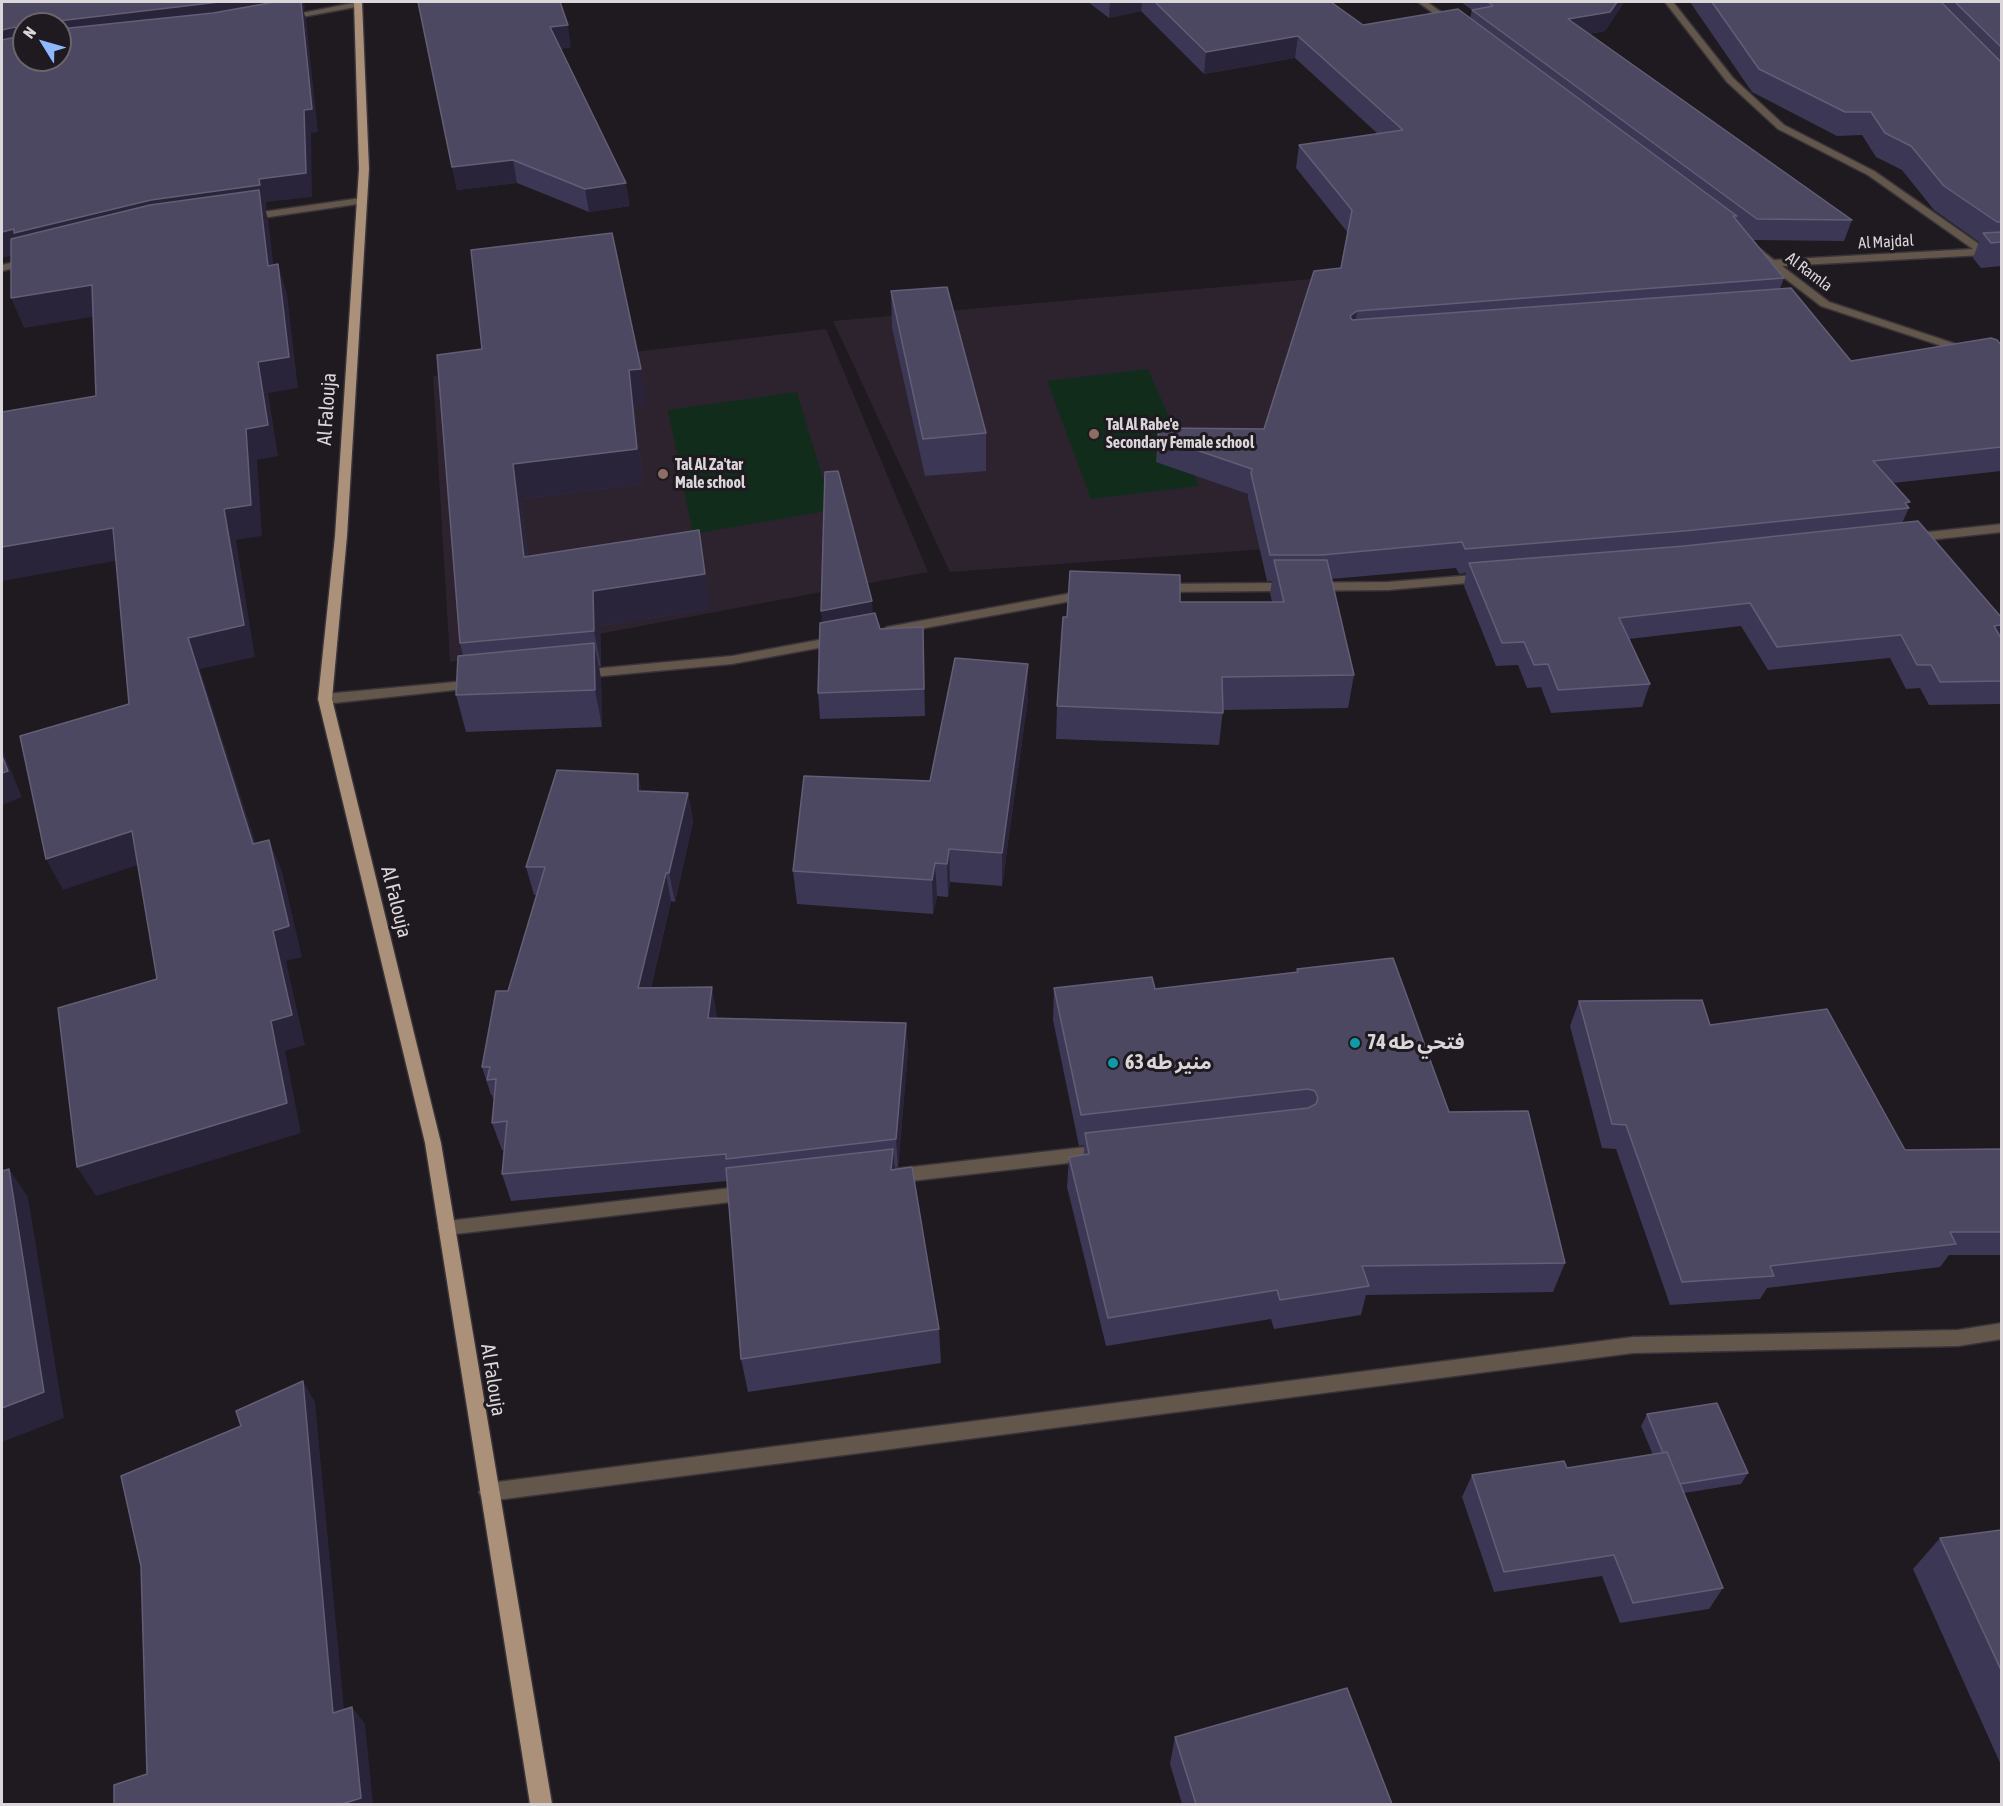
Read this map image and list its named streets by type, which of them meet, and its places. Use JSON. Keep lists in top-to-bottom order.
{
  "streets": {
    "main road": ["Al Falouja"],
    "street": ["Al Majdal", "Al Ramla"]
  },
  "crossings": [
    ["Al Majdal", "Al Ramla"]
  ],
  "places": [
    "Tal Al Rabe'e Secondary Female school",
    "Tal Al Za'tar Male school",
    "فتحي طه 74",
    "منير طه 63"
  ],
  "north": "top left"
}
